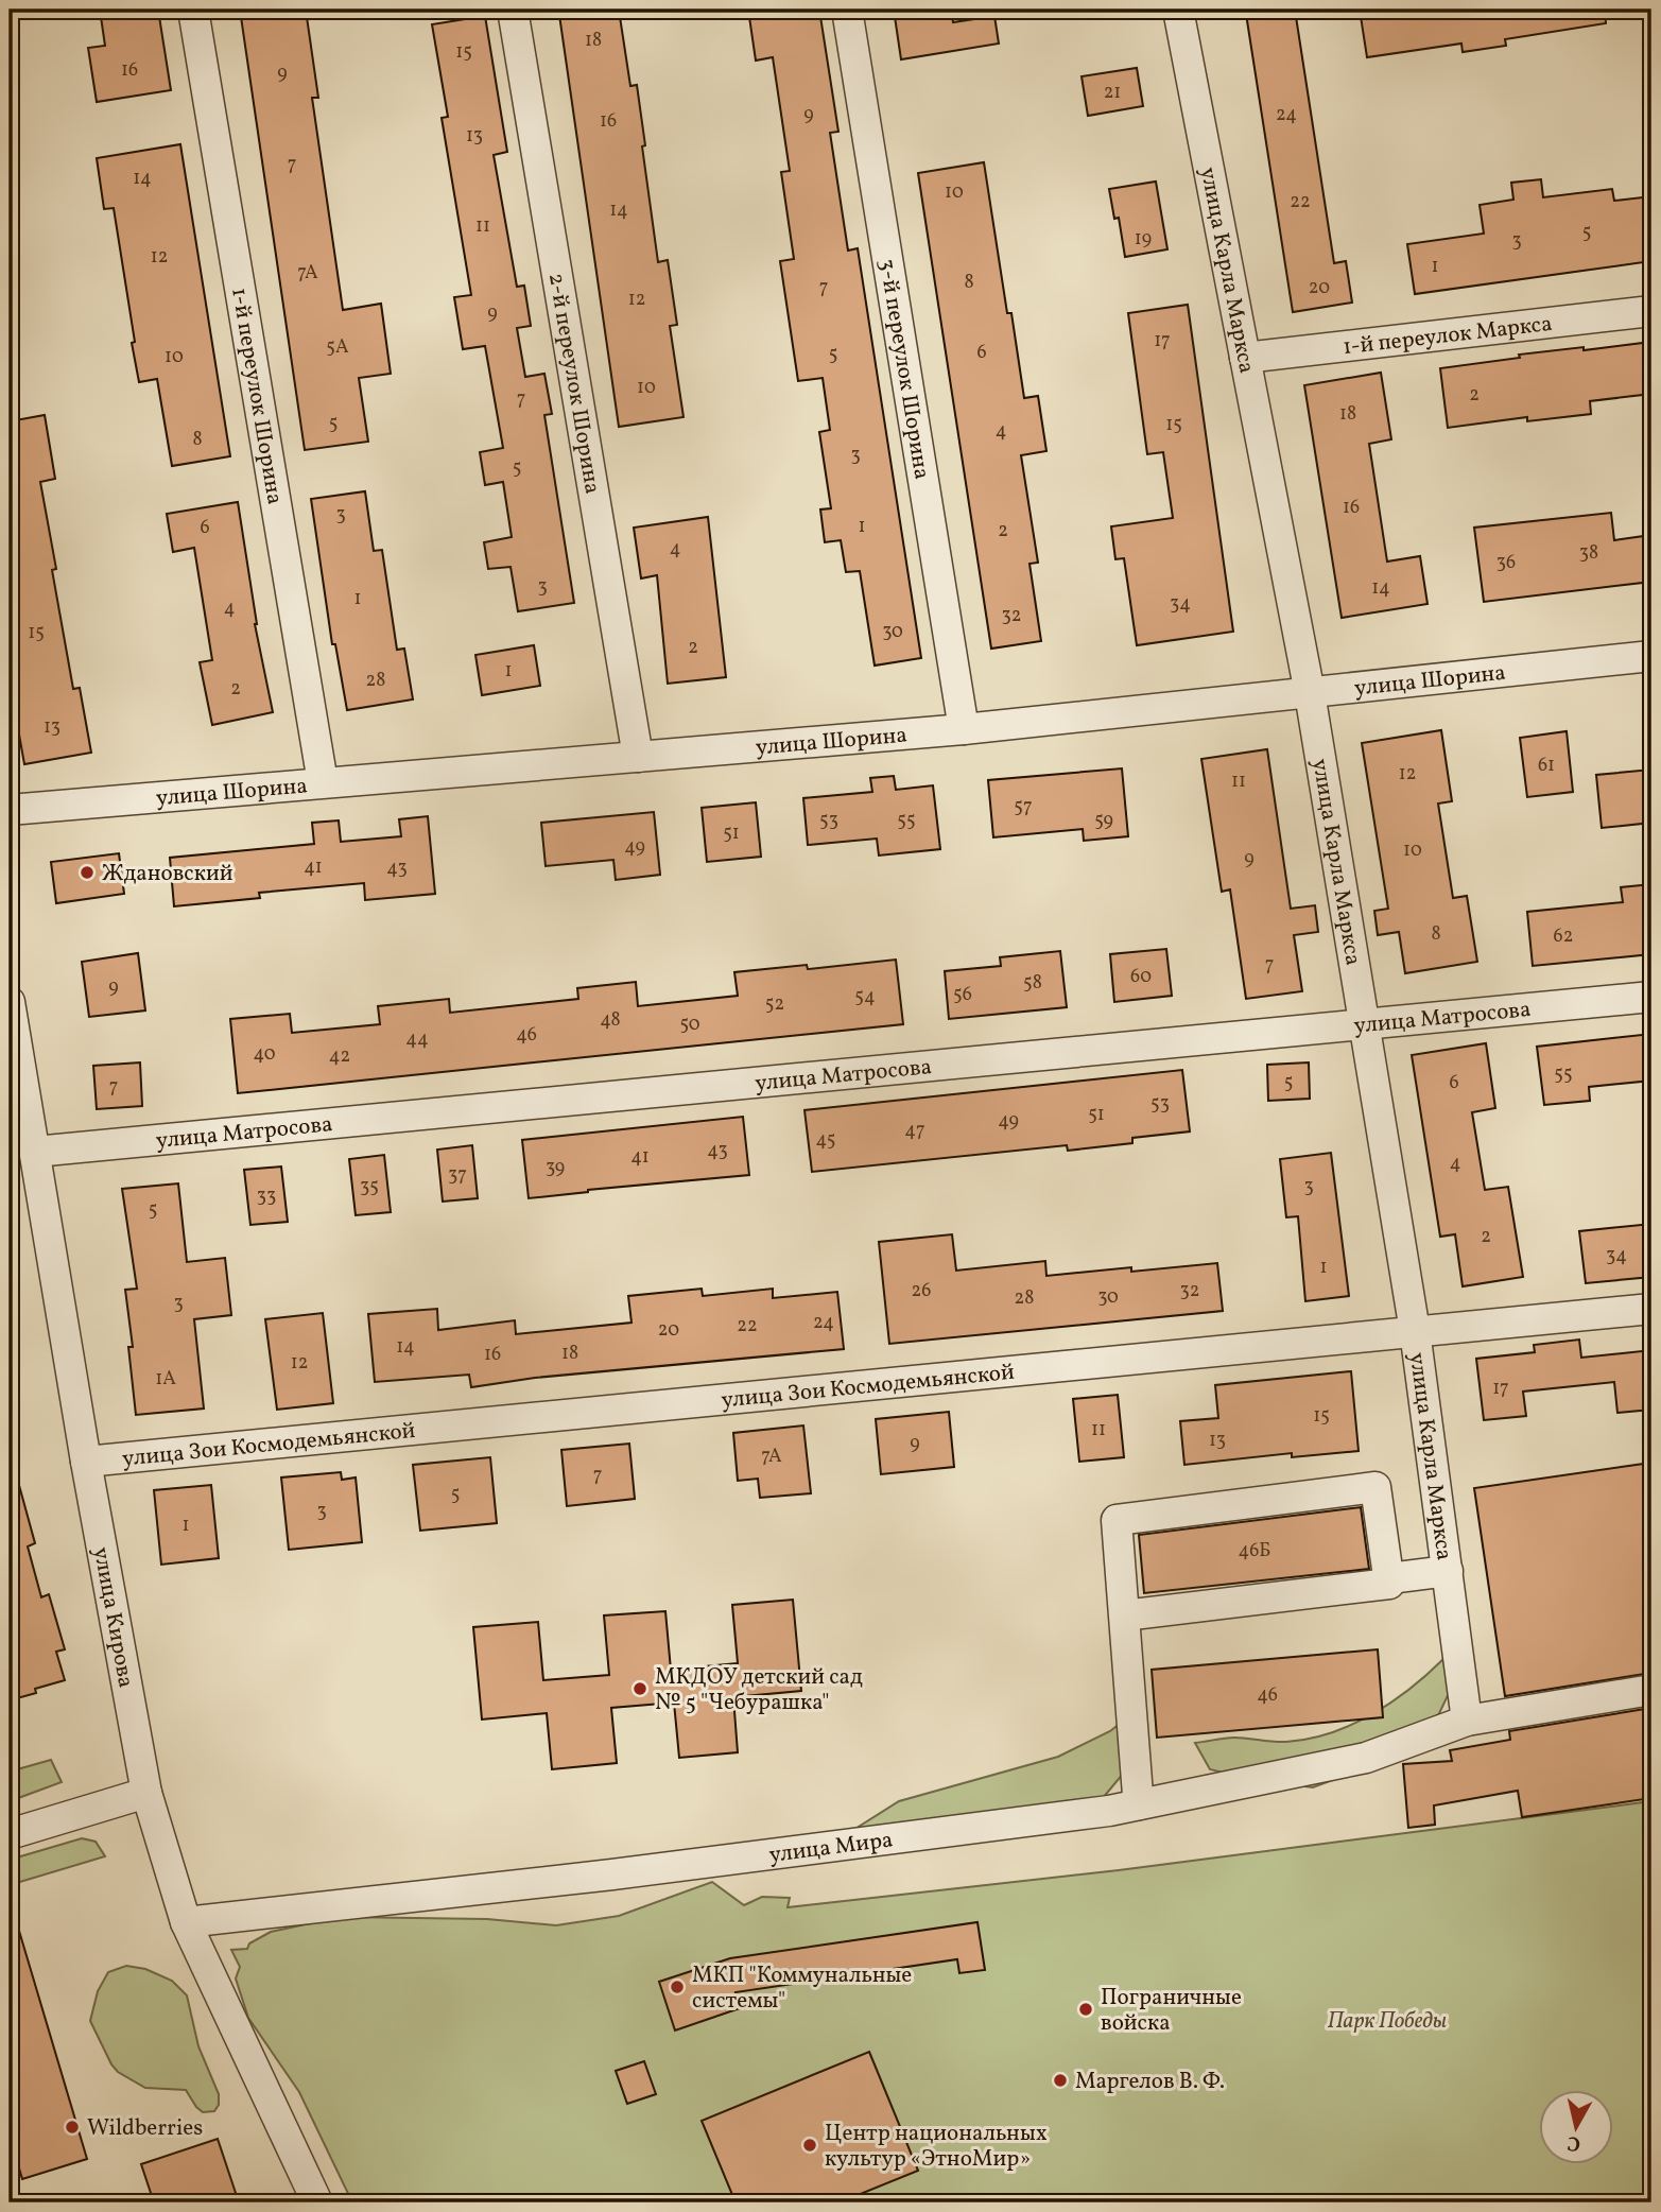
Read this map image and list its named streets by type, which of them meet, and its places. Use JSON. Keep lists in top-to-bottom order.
{
  "streets": {
    "street": [
      "улица Карла Маркса",
      "1-й переулок Маркса",
      "3-й переулок Шорина",
      "2-й переулок Шорина",
      "1-й переулок Шорина",
      "улица Шорина",
      "улица Матросова",
      "улица Зои Космодемьянской",
      "улица Кирова",
      "улица Мира"
    ]
  },
  "crossings": [
    ["улица Карла Маркса", "1-й переулок Маркса"],
    ["улица Карла Маркса", "улица Шорина"],
    ["улица Карла Маркса", "улица Матросова"],
    ["улица Карла Маркса", "улица Зои Космодемьянской"],
    ["улица Карла Маркса", "улица Мира"],
    ["3-й переулок Шорина", "улица Шорина"],
    ["2-й переулок Шорина", "улица Шорина"],
    ["1-й переулок Шорина", "улица Шорина"],
    ["улица Матросова", "улица Кирова"],
    ["улица Зои Космодемьянской", "улица Кирова"],
    ["улица Кирова", "улица Мира"]
  ],
  "parks": ["Парк Победы"],
  "places": [
    "Ждановский",
    "МКДОУ детский сад № 5 \"Чебурашка\"",
    "МКП \"Коммунальные системы\"",
    "Пограничные войска",
    "Маргелов В. Ф.",
    "Wildberries",
    "Центр национальных культур «ЭтноМир»"
  ],
  "house_numbers": [
    "18",
    "15",
    "16",
    "9",
    "21",
    "9",
    "24",
    "16",
    "13",
    "7",
    "14",
    "10",
    "22",
    "14",
    "11",
    "5",
    "19",
    "3",
    "12",
    "1",
    "7А",
    "8",
    "7",
    "20",
    "12",
    "9",
    "17",
    "5А",
    "6",
    "5",
    "10",
    "10",
    "2",
    "7",
    "18",
    "5",
    "15",
    "4",
    "8",
    "3",
    "5",
    "16",
    "3",
    "1",
    "6",
    "2",
    "4",
    "38",
    "36",
    "3",
    "14",
    "1",
    "34",
    "4",
    "32",
    "30",
    "15",
    "2",
    "1",
    "28",
    "2",
    "13",
    "61",
    "12",
    "11",
    "57",
    "53",
    "55",
    "59",
    "51",
    "49",
    "10",
    "9",
    "41",
    "43",
    "8",
    "62",
    "7",
    "60",
    "58",
    "9",
    "56",
    "54",
    "52",
    "48",
    "50",
    "46",
    "44",
    "40",
    "42",
    "55",
    "5",
    "6",
    "7",
    "53",
    "51",
    "49",
    "47",
    "45",
    "43",
    "41",
    "4",
    "39",
    "37",
    "35",
    "3",
    "33",
    "5",
    "2",
    "34",
    "1",
    "26",
    "32",
    "30",
    "28",
    "3",
    "24",
    "22",
    "20",
    "14",
    "18",
    "16",
    "12",
    "1А",
    "17",
    "15",
    "11",
    "13",
    "9",
    "7А",
    "7",
    "5",
    "3",
    "1",
    "46Б",
    "46"
  ],
  "north": "bottom"
}
